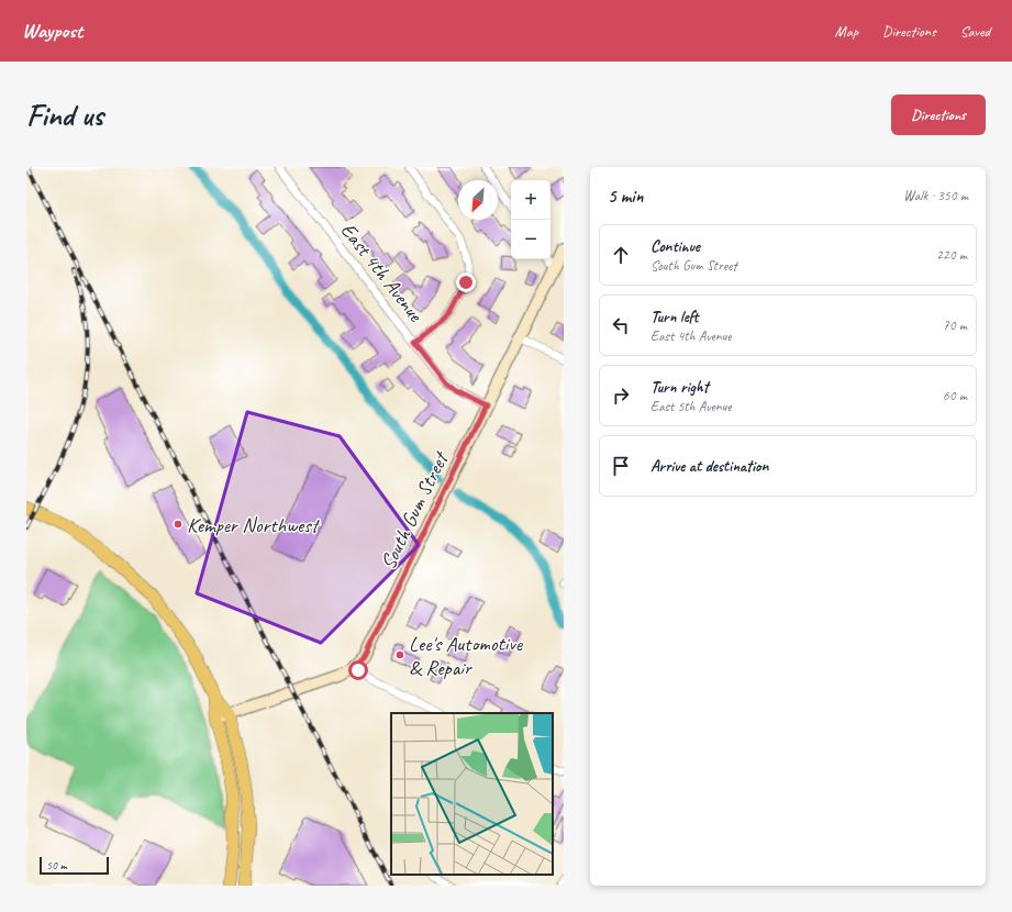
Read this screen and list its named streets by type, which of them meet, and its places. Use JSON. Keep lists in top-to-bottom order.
{
  "streets": {
    "main road": ["South Gum Street"],
    "street": ["East 4th Avenue"]
  },
  "crossings": [
    ["East 4th Avenue", "South Gum Street"]
  ],
  "places": ["Kemper Northwest", "Lee's Automotive & Repair"],
  "scale_bar": "50 m",
  "north": "bottom left",
  "page": {
    "header": "Waypost",
    "nav": ["Map", "Directions", "Saved"],
    "buttons": "Directions",
    "title": "Find us",
    "heading": ["5 min", "Walk · 350 m"],
    "map_buttons": ["+", "−"],
    "list": [
      ["Continue", "South Gum Street", "220 m"],
      ["Turn left", "East 4th Avenue", "70 m"],
      ["Turn right", "East 5th Avenue", "60 m"],
      "Arrive at destination"
    ],
    "scale": "50 m"
  }
}
